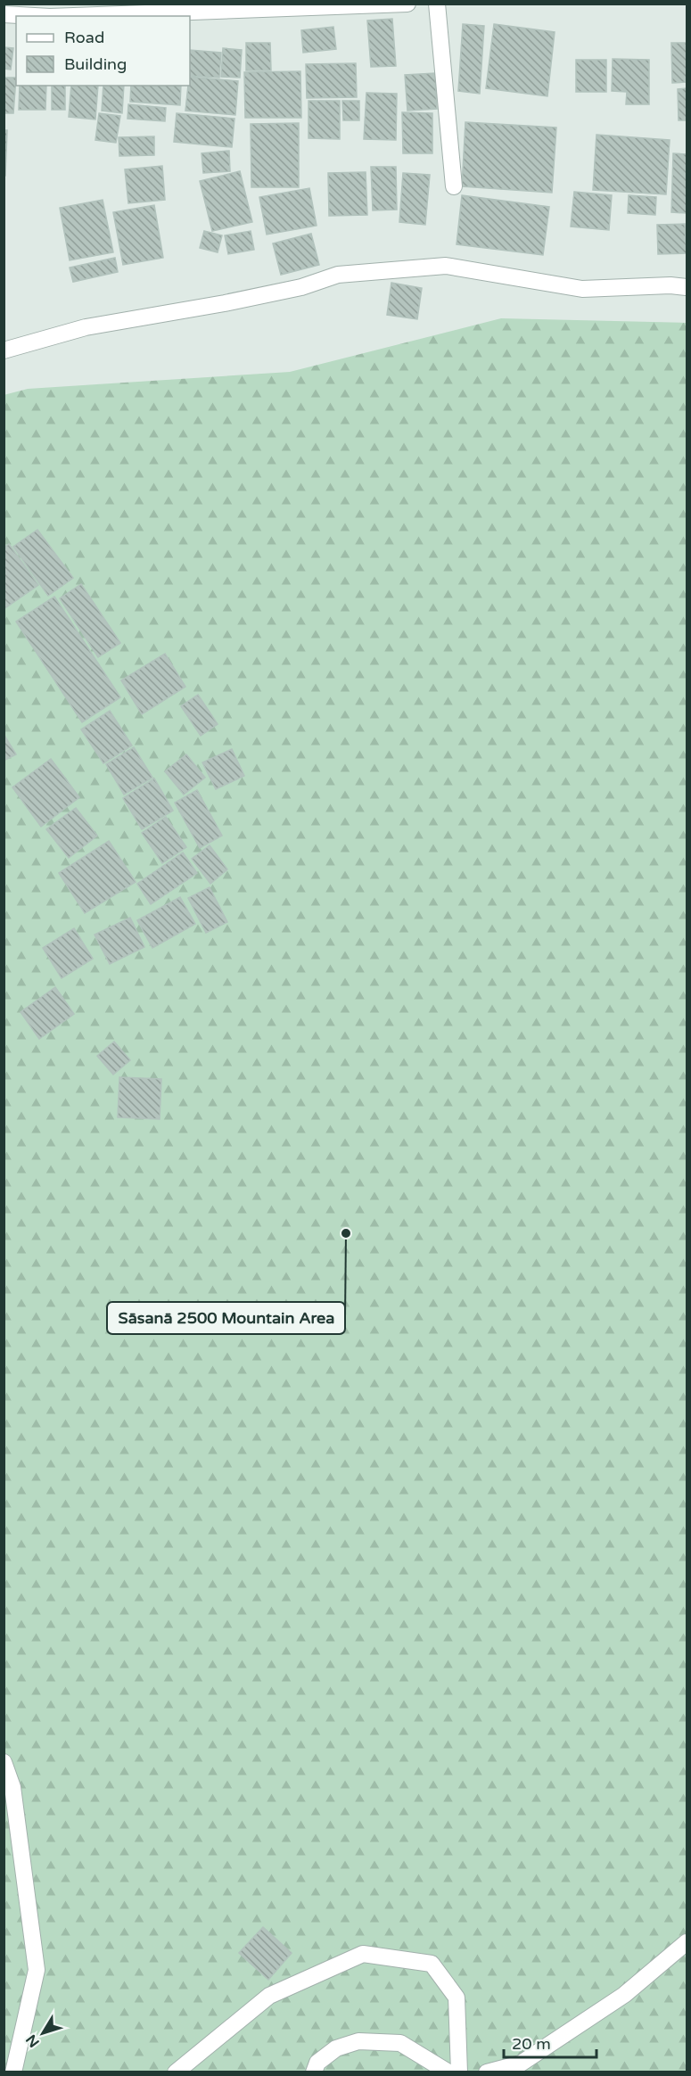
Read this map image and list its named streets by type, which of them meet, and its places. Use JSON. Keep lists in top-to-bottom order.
{
  "places": ["Sāsanā 2500 Mountain Area"],
  "legend": ["Road", "Building"],
  "scale_bar": "20 m",
  "north": "bottom left"
}
